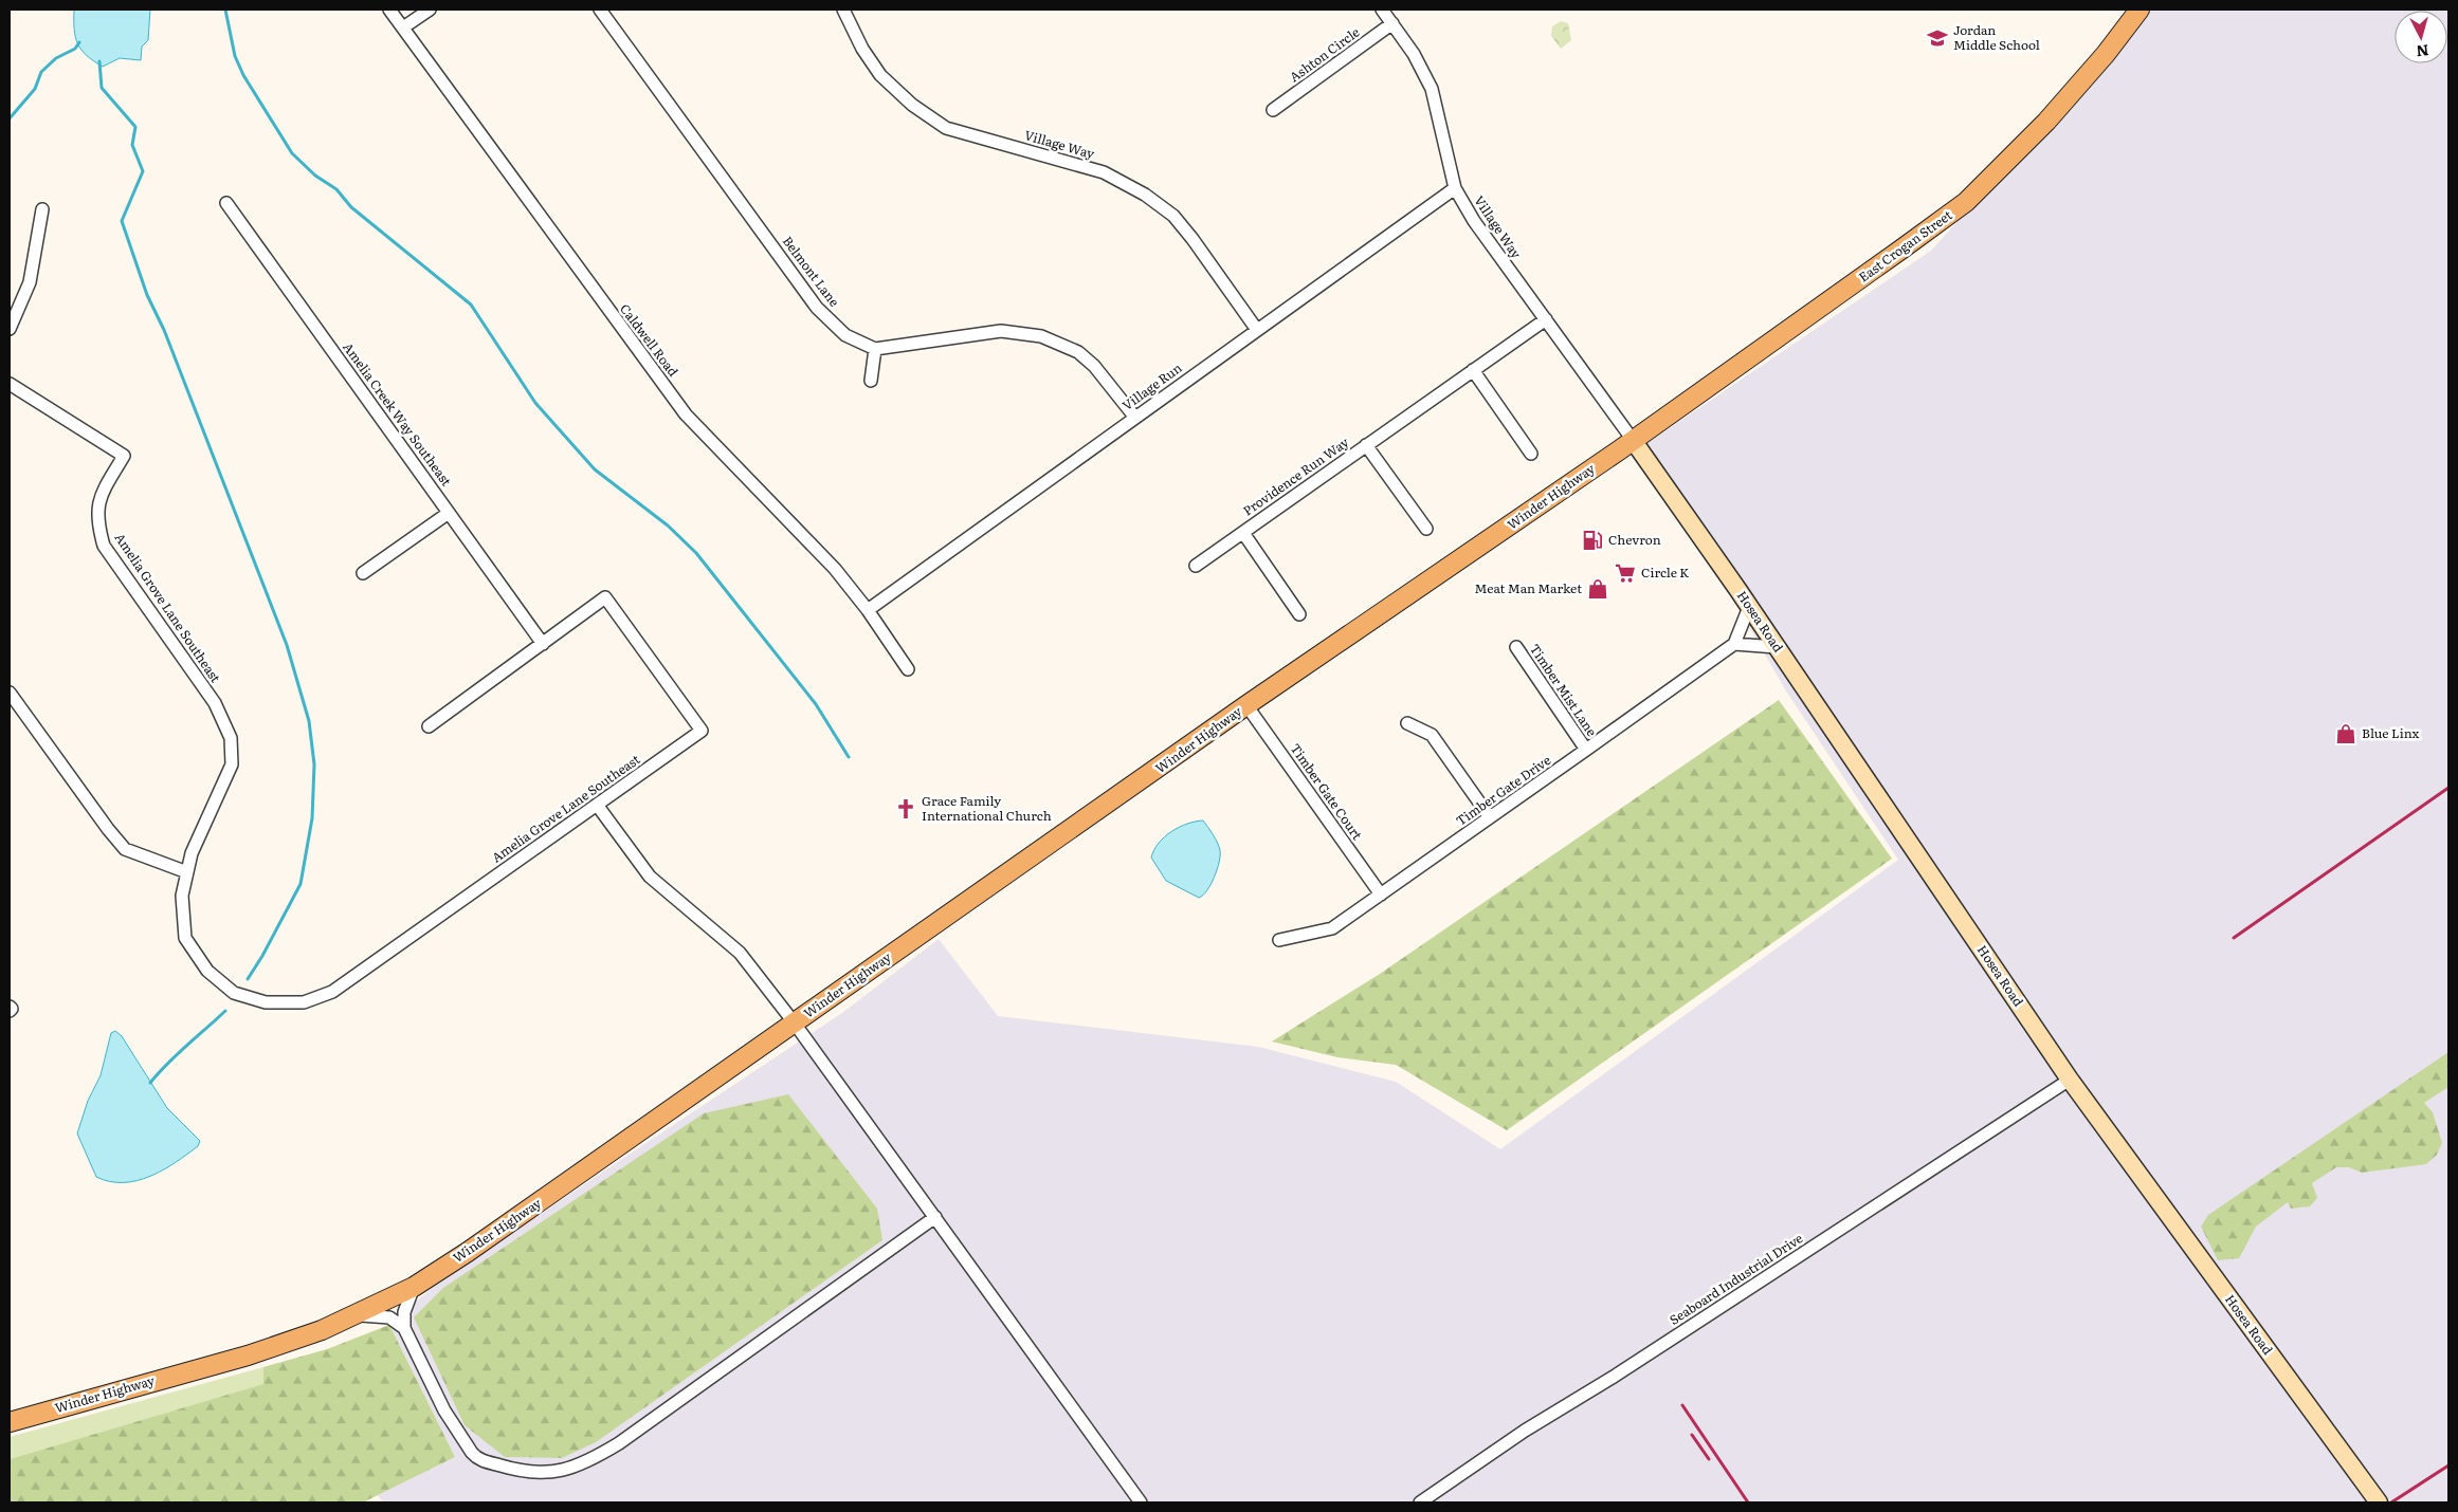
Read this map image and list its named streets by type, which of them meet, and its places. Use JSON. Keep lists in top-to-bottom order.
{
  "streets": {
    "main road": ["East Crogan Street", "Winder Highway"],
    "street": [
      "Ashton Circle",
      "Village Way",
      "Belmont Lane",
      "Caldwell Road",
      "Village Run",
      "Amelia Creek Way Southeast",
      "Providence Run Way",
      "Amelia Grove Lane Southeast",
      "Hosea Road",
      "Timber Mist Lane",
      "Timber Gate Drive",
      "Timber Gate Court",
      "Seaboard Industrial Drive"
    ]
  },
  "crossings": [
    ["Ashton Circle", "Village Way"],
    ["Village Way", "East Crogan Street"],
    ["Village Way", "Village Run"],
    ["Village Way", "Providence Run Way"],
    ["Village Way", "Winder Highway"],
    ["Village Way", "Hosea Road"],
    ["East Crogan Street", "Winder Highway"],
    ["East Crogan Street", "Hosea Road"],
    ["Caldwell Road", "Village Run"],
    ["Amelia Creek Way Southeast", "Amelia Grove Lane Southeast"],
    ["Winder Highway", "Hosea Road"],
    ["Winder Highway", "Timber Gate Court"],
    ["Hosea Road", "Seaboard Industrial Drive"],
    ["Timber Mist Lane", "Timber Gate Drive"],
    ["Timber Gate Drive", "Timber Gate Court"]
  ],
  "places": {
    "school or university": ["Jordan Middle School"],
    "fuel station": ["Chevron"],
    "supermarket": ["Circle K"],
    "shop": ["Meat Man Market", "Blue Linx"],
    "church": ["Grace Family International Church"]
  },
  "north": "bottom"
}
